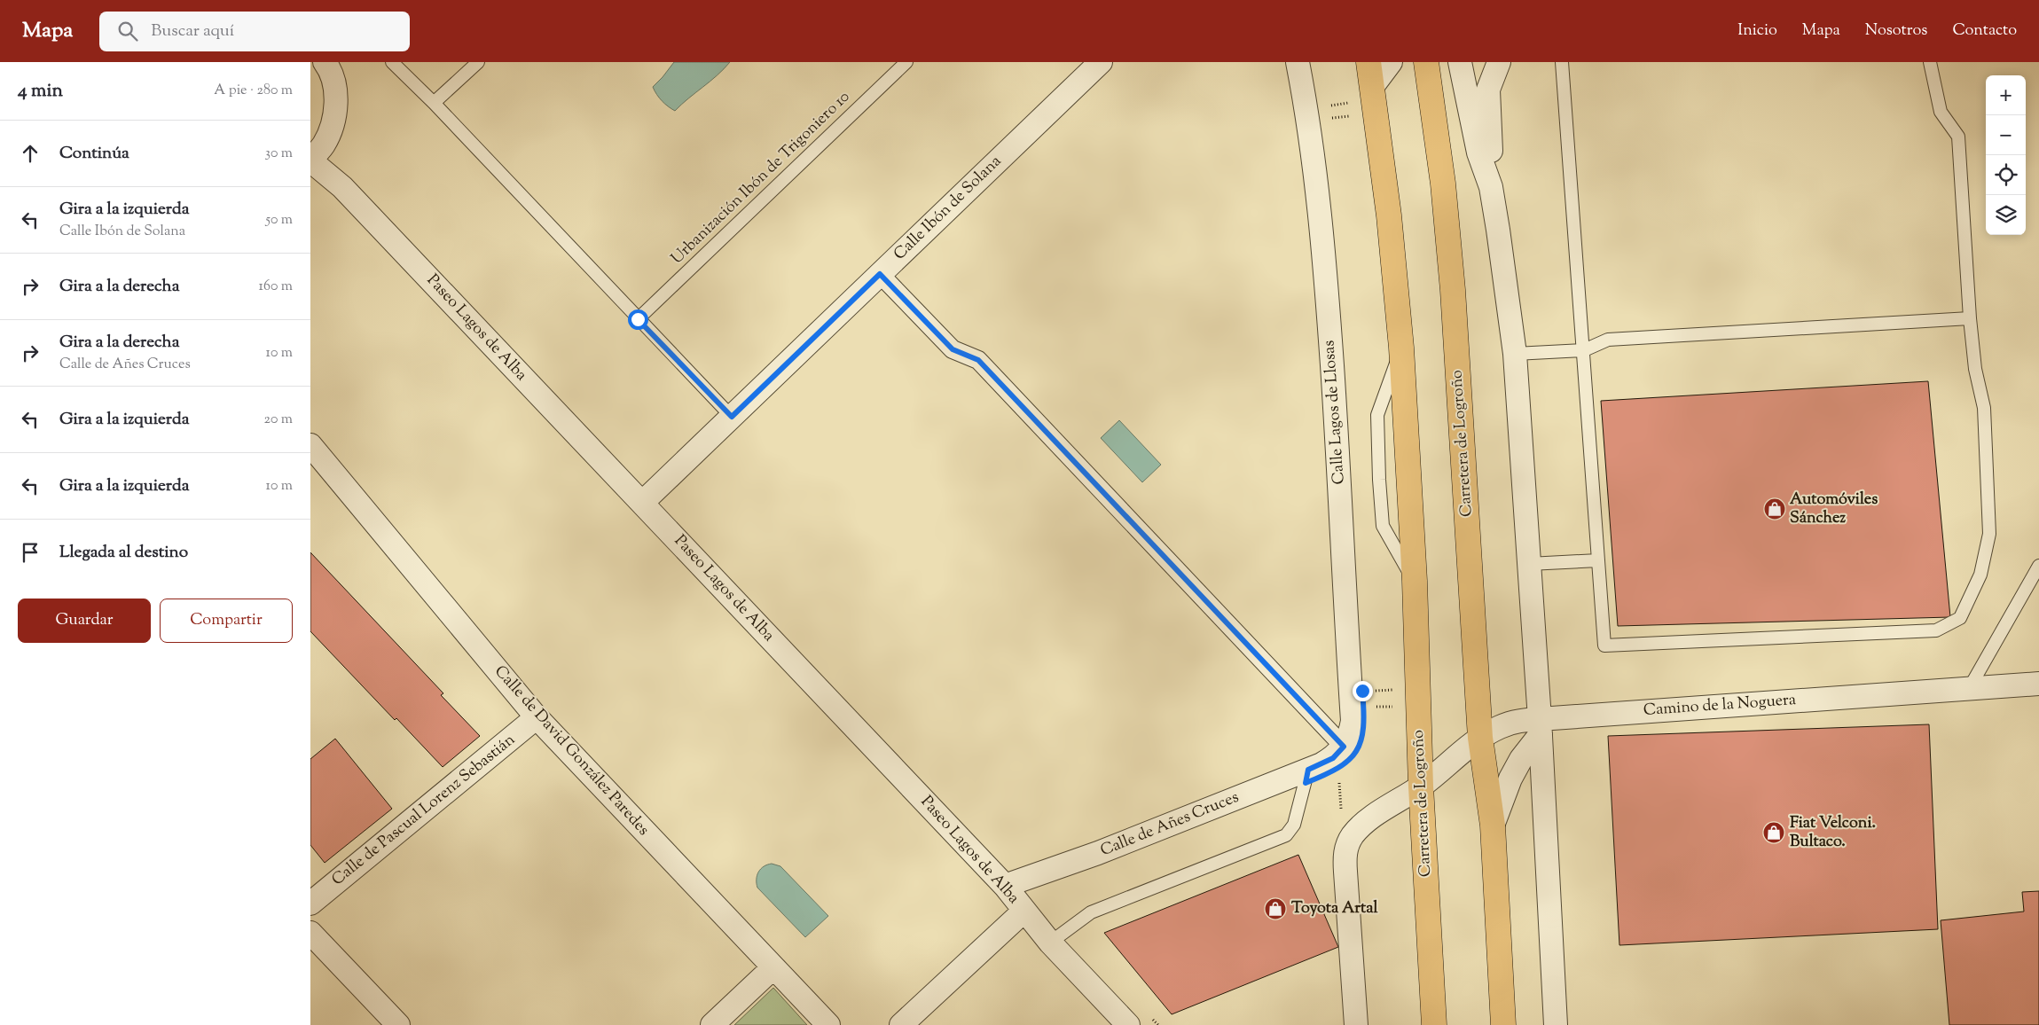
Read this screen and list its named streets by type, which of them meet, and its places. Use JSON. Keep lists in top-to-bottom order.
{
  "streets": {
    "highway": ["Carretera de Logroño"],
    "street": [
      "Calle Ibón de Solana",
      "Paseo Lagos de Alba",
      "Calle Lagos de Llosas",
      "Camino de la Noguera",
      "Calle de David González Paredes",
      "Calle de Pascual Lorenz Sebastián",
      "Calle de Añes Cruces"
    ],
    "lane": ["Urbanización Ibón de Trigoniero 10"]
  },
  "crossings": [
    ["Calle Ibón de Solana", "Paseo Lagos de Alba"],
    ["Paseo Lagos de Alba", "Calle de Añes Cruces"],
    ["Calle Lagos de Llosas", "Calle de Añes Cruces"],
    ["Carretera de Logroño", "Camino de la Noguera"],
    ["Calle de David González Paredes", "Calle de Pascual Lorenz Sebastián"]
  ],
  "places": {
    "shop": ["Automóviles Sánchez", "Fiat Velconi. Bultaco.", "Toyota Artal"]
  },
  "page": {
    "header": "Mapa",
    "search": "Buscar aquí",
    "nav": [
      "Inicio",
      "Mapa",
      "Nosotros",
      "Contacto"
    ],
    "heading": ["4 min", "A pie · 280 m"],
    "map_buttons": ["+", "−"],
    "list": [
      ["Continúa", "30 m"],
      ["Gira a la izquierda", "Calle Ibón de Solana", "50 m"],
      ["Gira a la derecha", "160 m"],
      ["Gira a la derecha", "Calle de Añes Cruces", "10 m"],
      ["Gira a la izquierda", "20 m"],
      ["Gira a la izquierda", "10 m"],
      "Llegada al destino"
    ],
    "buttons": ["Guardar", "Compartir"]
  }
}
